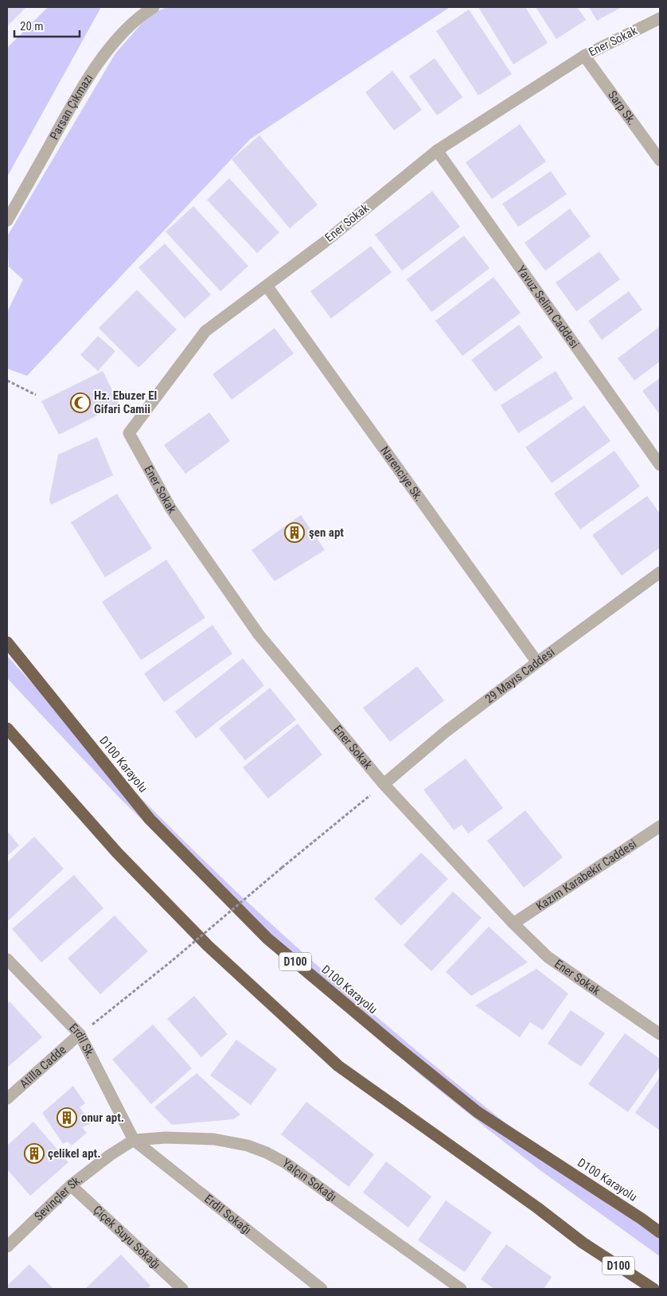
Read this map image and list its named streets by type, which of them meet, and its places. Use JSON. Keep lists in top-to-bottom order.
{
  "streets": {
    "highway": ["D100 Karayolu", "D100"],
    "street": [
      "Ener Sokak",
      "Parsan Çıkmazı",
      "Sarp Sk.",
      "Yavuz Selim Caddesi",
      "Narenciye Sk.",
      "29 Mayıs Caddesi",
      "Kazım Karabekir Caddesi",
      "Erdil Sk.",
      "Atilla Cadde",
      "Yalçın Sokağı",
      "Sevinçler Sk.",
      "Erdil Sokağı",
      "Çiçek Suyu Sokağı"
    ]
  },
  "crossings": [
    ["Ener Sokak", "Sarp Sk."],
    ["Ener Sokak", "Yavuz Selim Caddesi"],
    ["Ener Sokak", "Narenciye Sk."],
    ["Ener Sokak", "29 Mayıs Caddesi"],
    ["Ener Sokak", "Kazım Karabekir Caddesi"],
    ["Narenciye Sk.", "29 Mayıs Caddesi"],
    ["Erdil Sk.", "Atilla Cadde"],
    ["Erdil Sk.", "Yalçın Sokağı"],
    ["Erdil Sk.", "Sevinçler Sk."],
    ["Erdil Sk.", "Erdil Sokağı"],
    ["Yalçın Sokağı", "Sevinçler Sk."],
    ["Yalçın Sokağı", "Erdil Sokağı"],
    ["Sevinçler Sk.", "Erdil Sokağı"],
    ["Sevinçler Sk.", "Çiçek Suyu Sokağı"]
  ],
  "places": {
    "mosque": ["Hz. Ebuzer El Gifari Camii"],
    "building": ["şen apt", "onur apt.", "çelikel apt."]
  },
  "scale_bar": "20 m"
}
